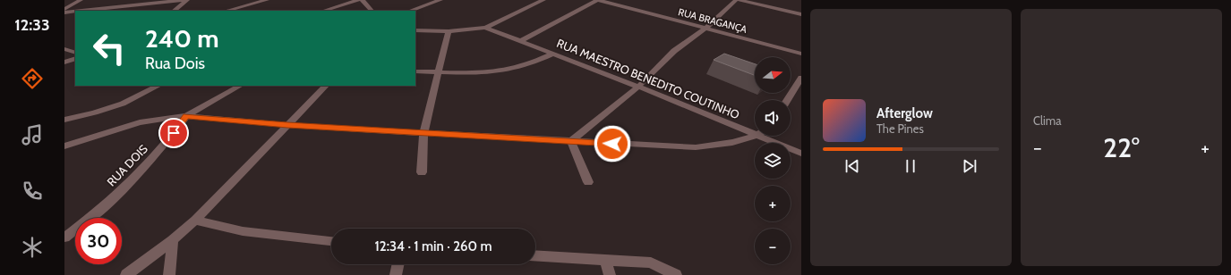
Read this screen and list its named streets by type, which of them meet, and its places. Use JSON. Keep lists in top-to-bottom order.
{
  "streets": {
    "street": ["RUA BRAGANÇA", "RUA MAESTRO BENEDITO COUTINHO", "RUA DOIS"]
  },
  "north": "right",
  "page": {
    "tabs": "12:33",
    "tile": "Clima",
    "turn": ["240 m", "Rua Dois"],
    "map_buttons": ["+", "−"],
    "song": ["Afterglow", "The Pines"],
    "heat": ["−", "22°", "+"],
    "limit": "30",
    "trip": "12:34 · 1 min · 260 m"
  }
}
